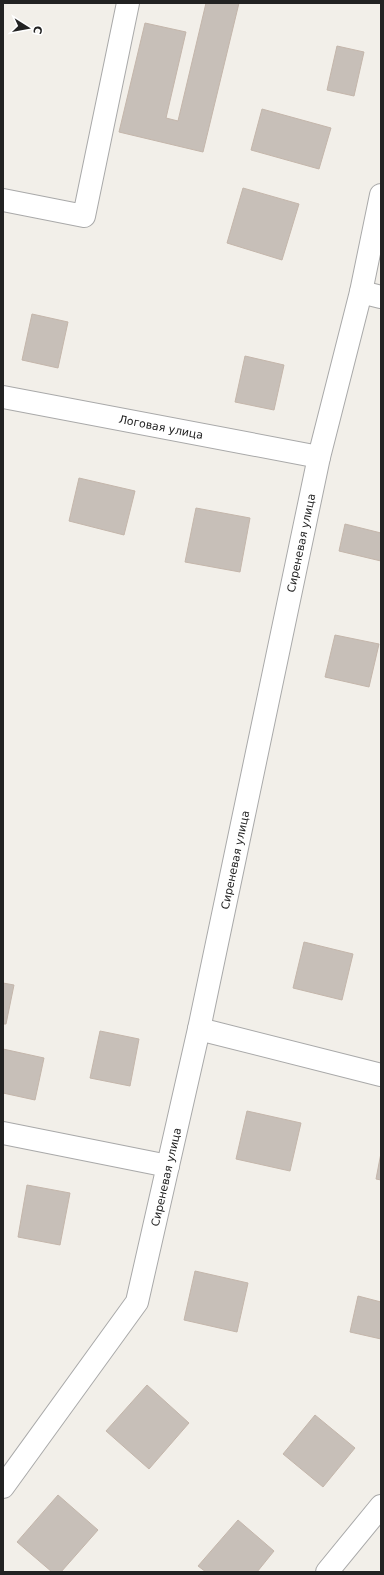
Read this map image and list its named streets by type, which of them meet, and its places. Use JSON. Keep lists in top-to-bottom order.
{
  "streets": {
    "street": ["Логовая улица", "Сиреневая улица"]
  },
  "crossings": [
    ["Логовая улица", "Сиреневая улица"]
  ],
  "north": "right"
}
